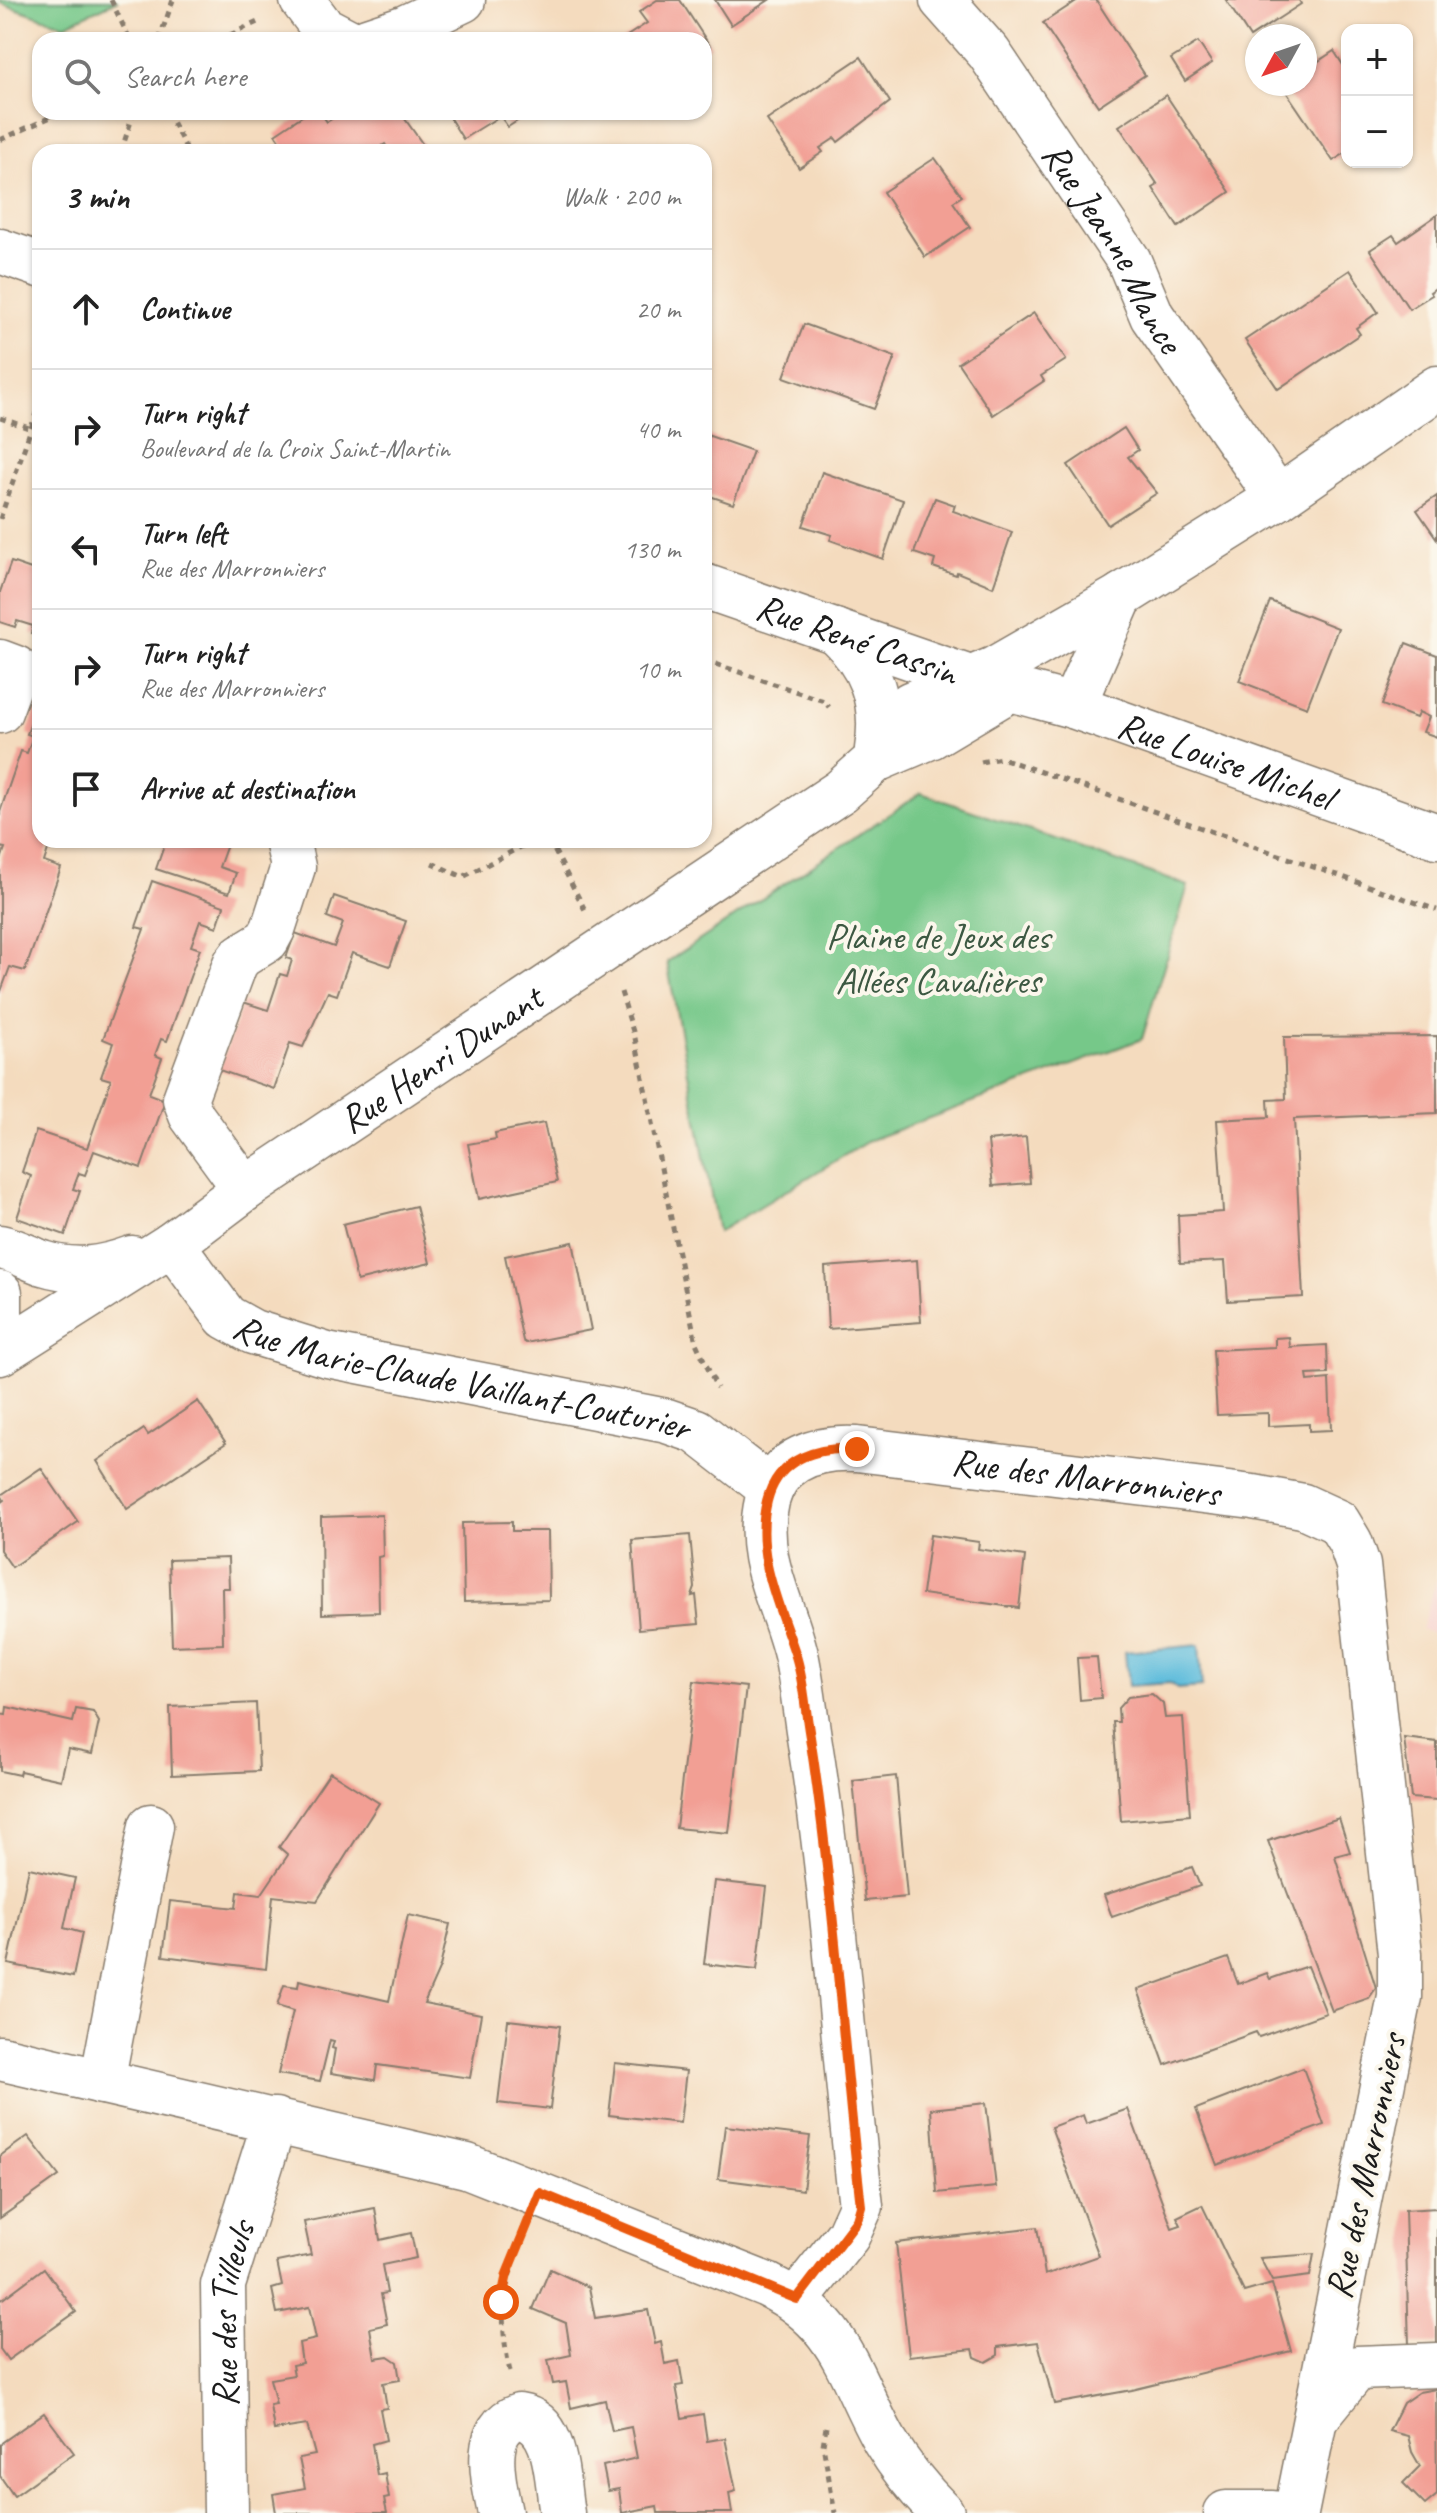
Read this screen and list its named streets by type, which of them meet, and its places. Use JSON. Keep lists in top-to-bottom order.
{
  "streets": {
    "street": [
      "Rue Jeanne Mance",
      "Rue René Cassin",
      "Rue Louise Michel",
      "Rue Henri Dunant",
      "Rue Marie-Claude Vaillant-Couturier",
      "Rue des Marronniers",
      "Rue des Tilleuls"
    ]
  },
  "crossings": [
    ["Rue Jeanne Mance", "Rue Henri Dunant"],
    ["Rue René Cassin", "Rue Louise Michel"],
    ["Rue René Cassin", "Rue Henri Dunant"],
    ["Rue Louise Michel", "Rue Henri Dunant"],
    ["Rue Henri Dunant", "Rue Marie-Claude Vaillant-Couturier"],
    ["Rue Marie-Claude Vaillant-Couturier", "Rue des Marronniers"]
  ],
  "parks": ["Plaine de Jeux des Allées Cavalières"],
  "north": "bottom left",
  "page": {
    "map_buttons": ["+", "−"],
    "search": "Search here",
    "heading": ["3 min", "Walk · 200 m"],
    "list": [
      ["Continue", "20 m"],
      ["Turn right", "Boulevard de la Croix Saint-Martin", "40 m"],
      ["Turn left", "Rue des Marronniers", "130 m"],
      ["Turn right", "Rue des Marronniers", "10 m"],
      "Arrive at destination"
    ]
  }
}
